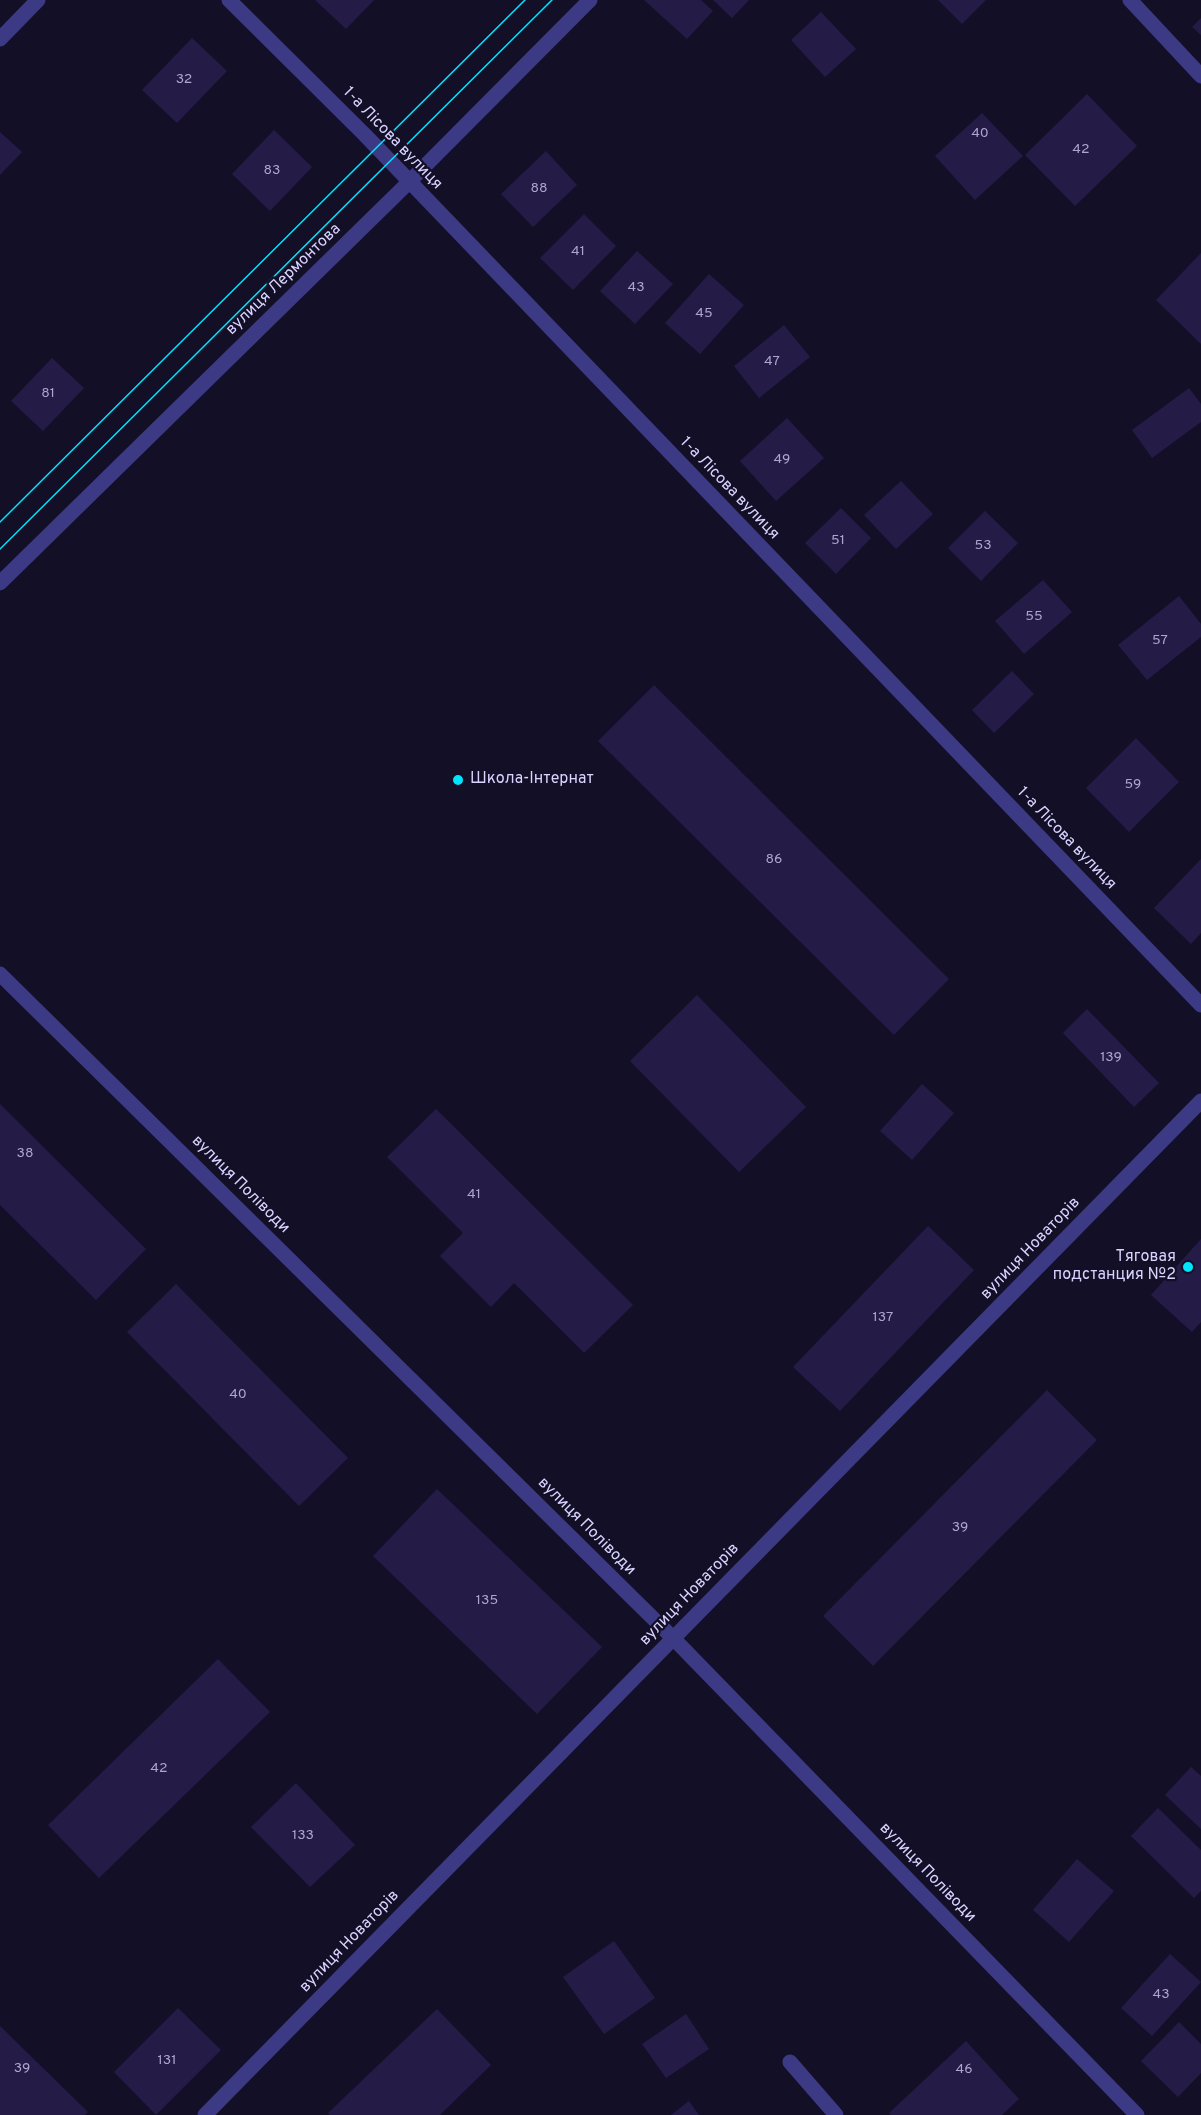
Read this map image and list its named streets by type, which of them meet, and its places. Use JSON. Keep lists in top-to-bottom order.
{
  "streets": {
    "street": [
      "1-а Лісова вулиця",
      "вулиця Лермонтова",
      "вулиця Поліводи",
      "вулиця Новаторів"
    ]
  },
  "crossings": [
    ["1-а Лісова вулиця", "вулиця Лермонтова"],
    ["вулиця Поліводи", "вулиця Новаторів"]
  ],
  "places": ["Школа-Інтернат", "Тяговая подстанция №2"],
  "house_numbers": [
    "32",
    "40",
    "42",
    "83",
    "88",
    "41",
    "43",
    "45",
    "47",
    "81",
    "49",
    "51",
    "53",
    "55",
    "57",
    "59",
    "86",
    "139",
    "38",
    "41",
    "137",
    "40",
    "39",
    "135",
    "42",
    "133",
    "43",
    "131",
    "39",
    "46"
  ]
}
